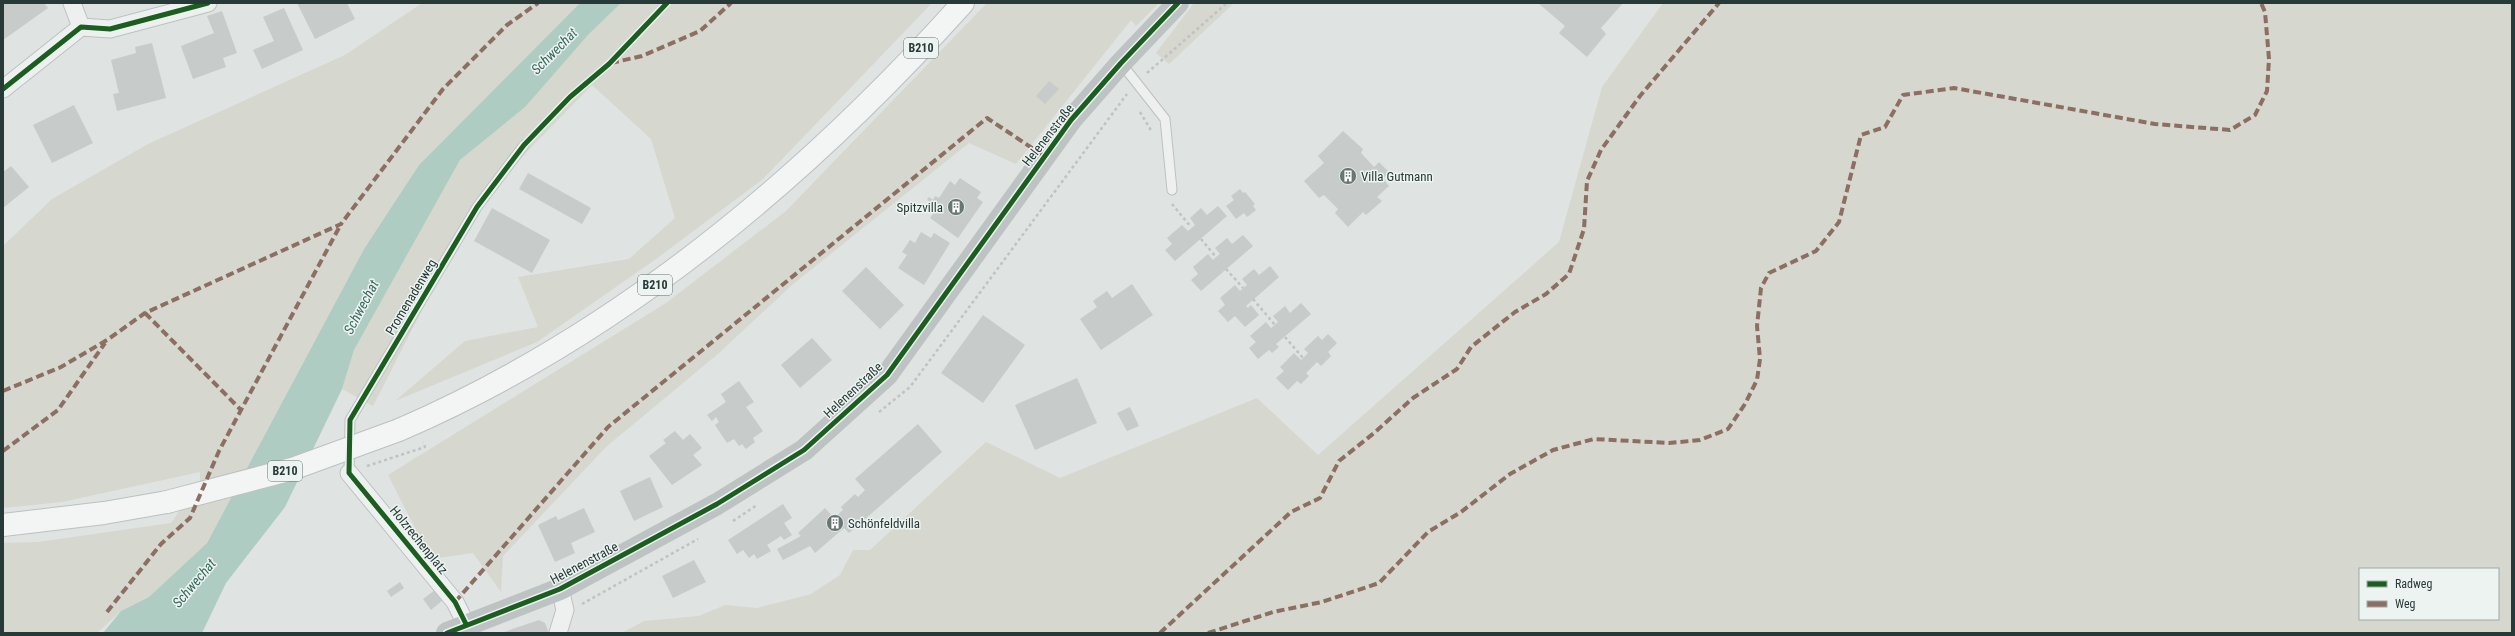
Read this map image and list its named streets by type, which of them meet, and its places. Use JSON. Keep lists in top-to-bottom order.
{
  "streets": {
    "main road": ["B210"],
    "street": ["Helenenstraße", "Holzrechenplatz"],
    "lane": ["Promenadenweg"]
  },
  "crossings": [
    ["Helenenstraße", "Holzrechenplatz"],
    ["Promenadenweg", "Holzrechenplatz"]
  ],
  "water": ["Schwechat"],
  "places": {
    "building": ["Villa Gutmann", "Spitzvilla", "Schönfeldvilla"]
  },
  "legend": ["Radweg", "Weg"]
}
